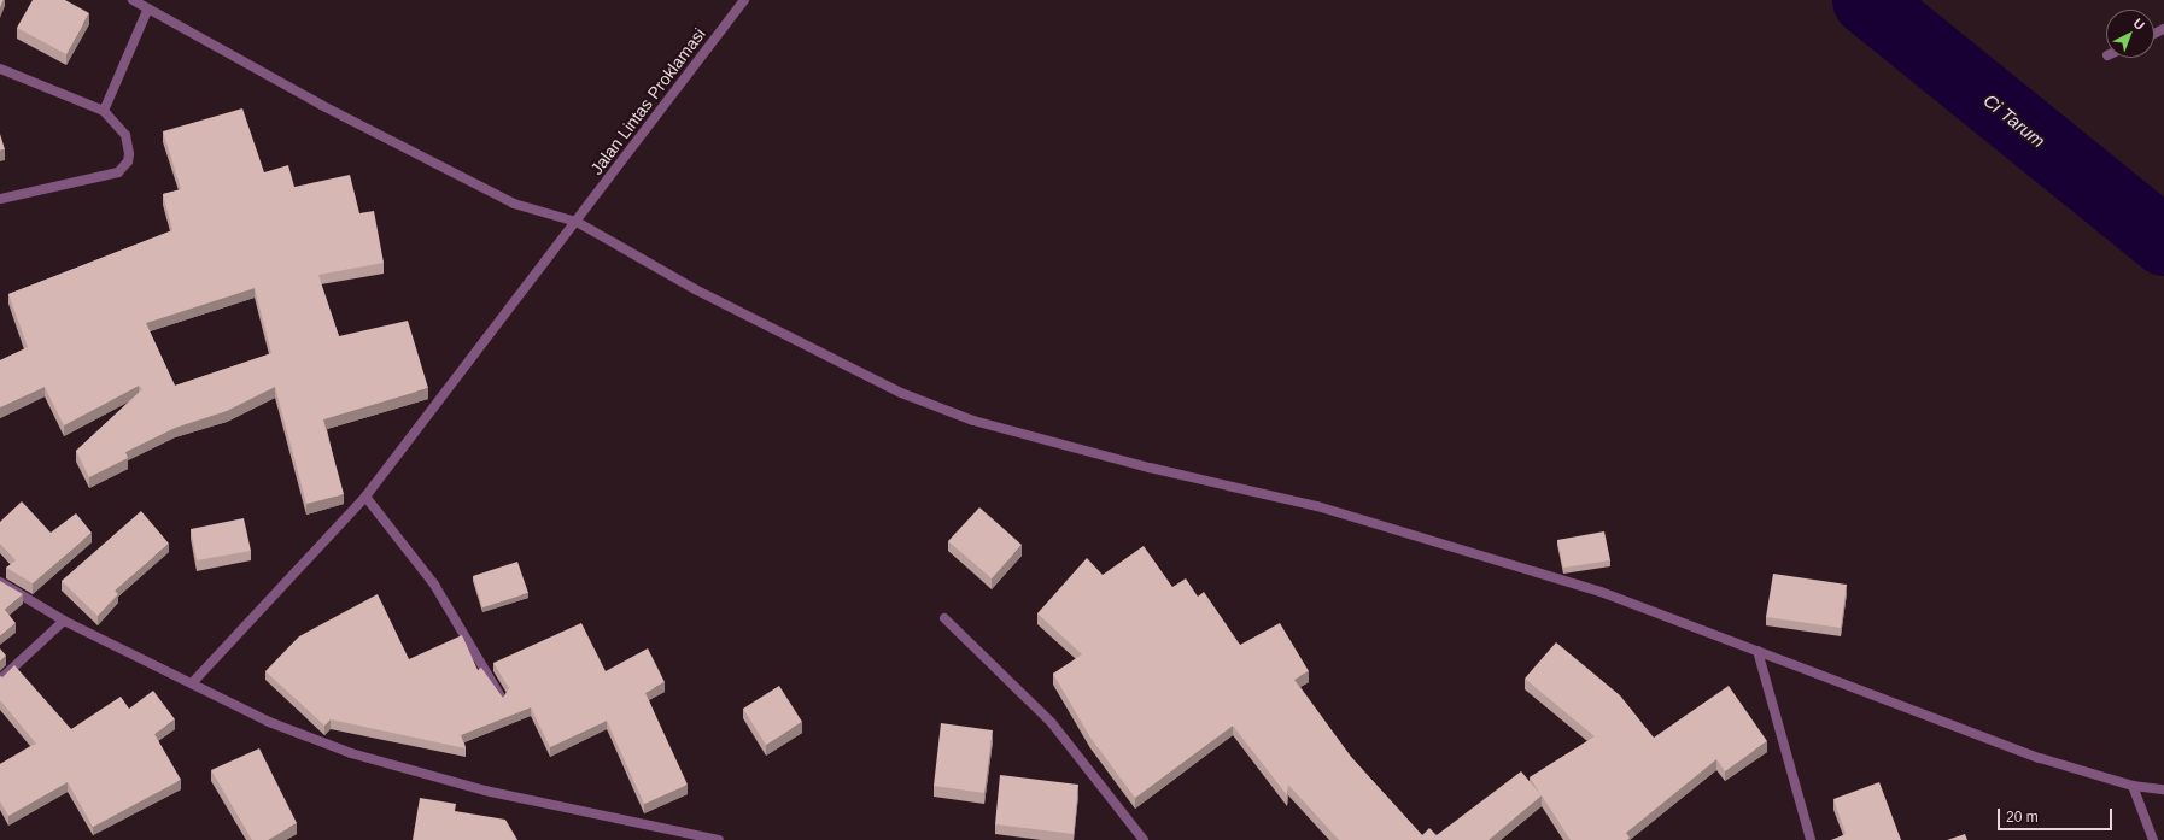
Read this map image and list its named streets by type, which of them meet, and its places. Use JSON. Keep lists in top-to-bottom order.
{
  "streets": {
    "street": ["Jalan Lintas Proklamasi"]
  },
  "water": ["Ci Tarum"],
  "scale_bar": "20 m",
  "north": "top right"
}
